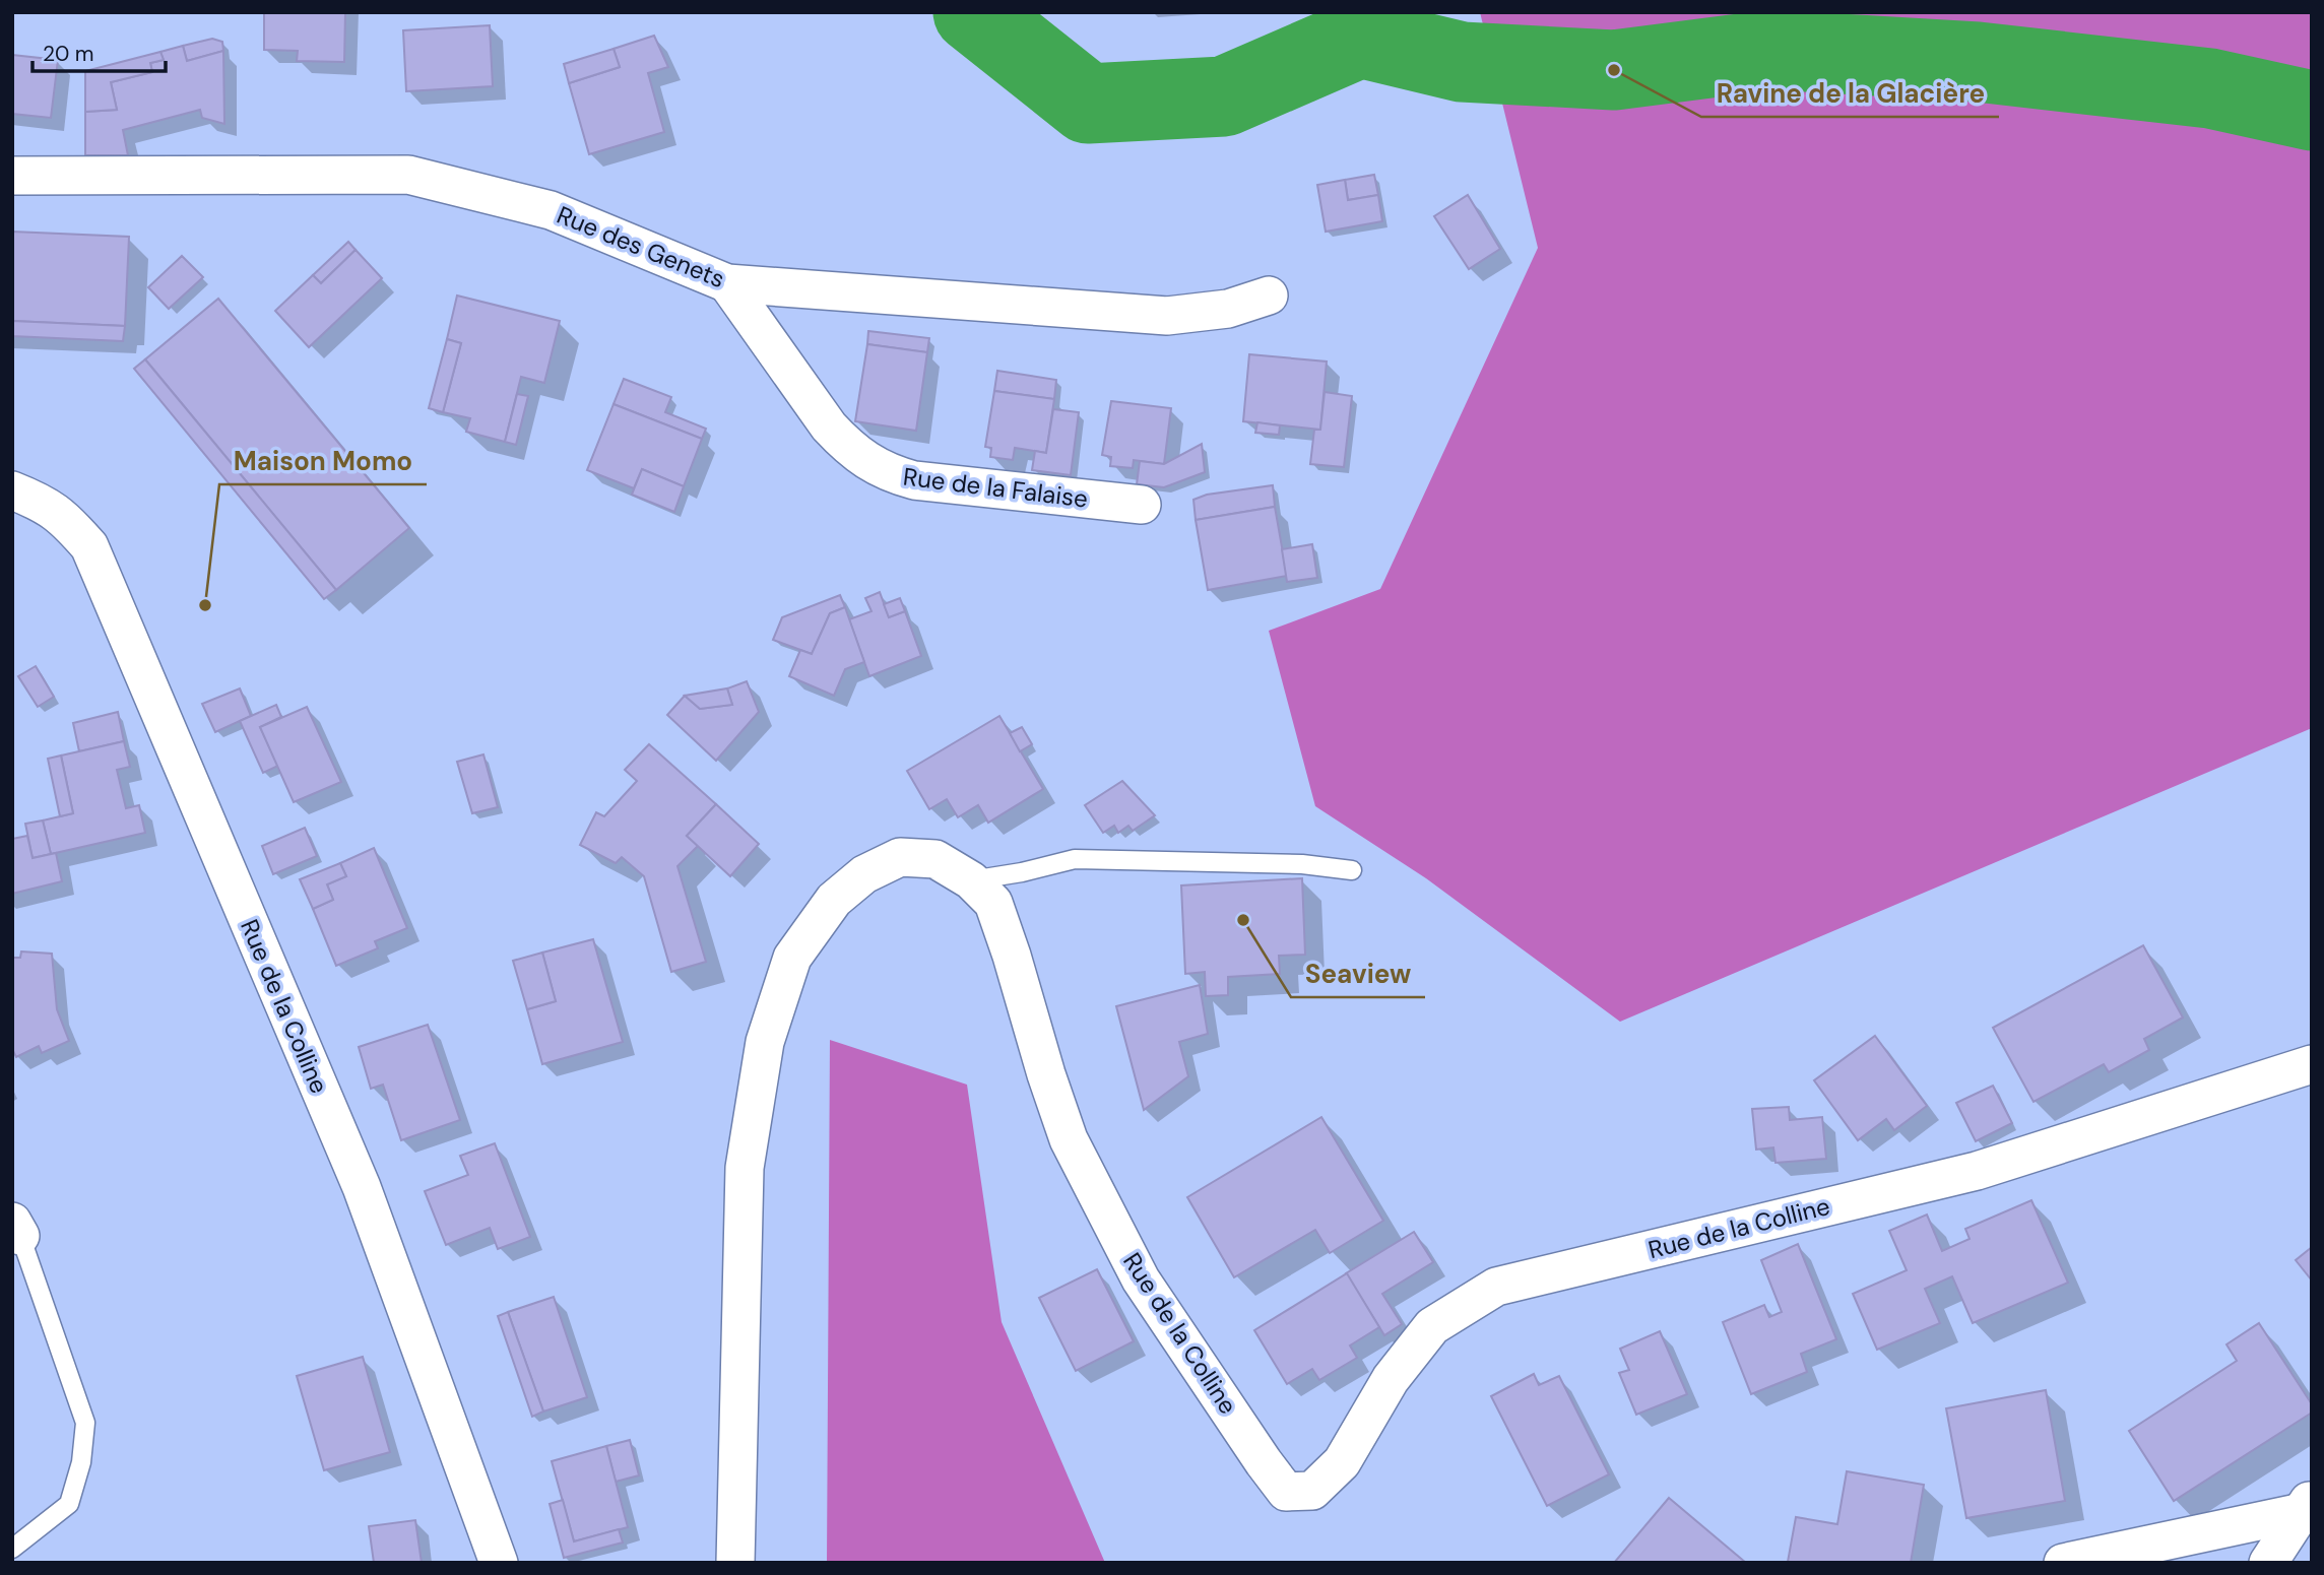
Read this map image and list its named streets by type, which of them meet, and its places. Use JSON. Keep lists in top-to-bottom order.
{
  "streets": {
    "street": ["Rue des Genets", "Rue de la Falaise", "Rue de la Colline"]
  },
  "crossings": [
    ["Rue des Genets", "Rue de la Falaise"]
  ],
  "places": ["Ravine de la Glacière", "Maison Momo", "Seaview"],
  "scale_bar": "20 m"
}
